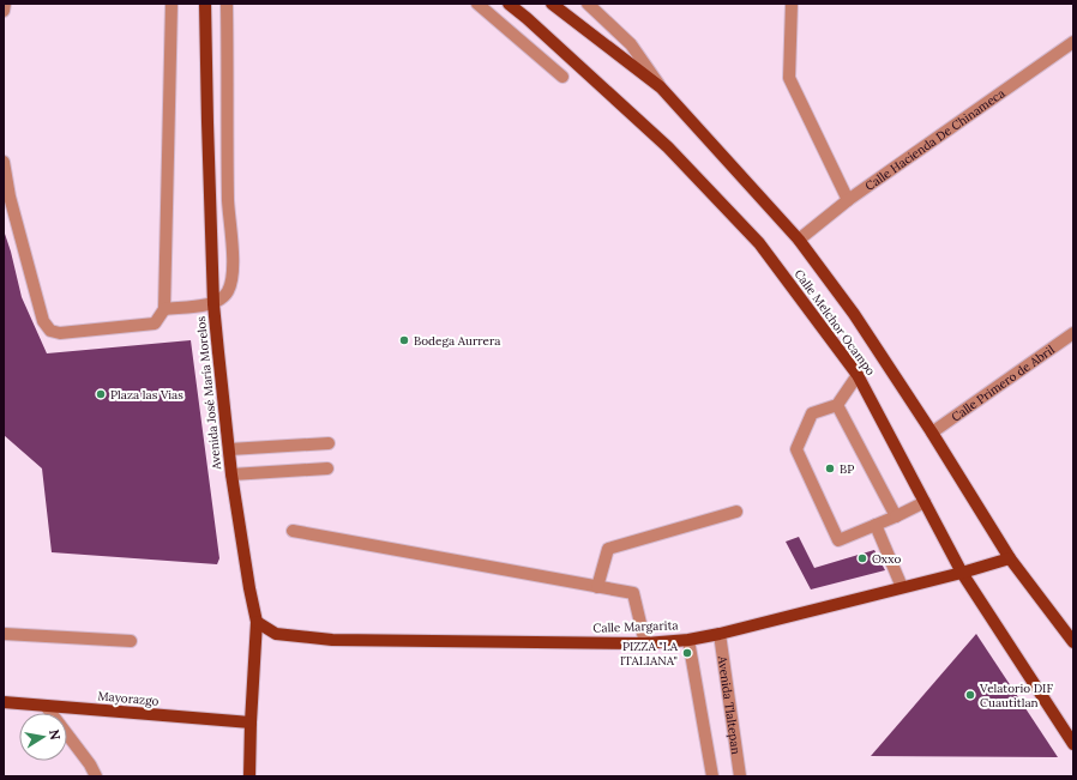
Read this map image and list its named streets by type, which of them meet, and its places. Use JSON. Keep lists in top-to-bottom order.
{
  "streets": {
    "main road": [
      "Calle Melchor Ocampo",
      "Avenida José María Morelos",
      "Calle Margarita",
      "Mayorazgo"
    ],
    "street": ["Calle Hacienda De Chinameca", "Calle Primero de Abril", "Avenida Tlaltepan"]
  },
  "crossings": [
    ["Calle Hacienda De Chinameca", "Calle Melchor Ocampo"],
    ["Calle Melchor Ocampo", "Calle Primero de Abril"],
    ["Calle Melchor Ocampo", "Calle Margarita"],
    ["Avenida José María Morelos", "Calle Margarita"],
    ["Avenida José María Morelos", "Mayorazgo"],
    ["Calle Margarita", "Avenida Tlaltepan"]
  ],
  "places": [
    "Bodega Aurrera",
    "Plaza las Vias",
    "BP",
    "Oxxo",
    "PIZZA \"LA ITALIANA\"",
    "Velatorio DIF Cuautitlan"
  ],
  "north": "right"
}
